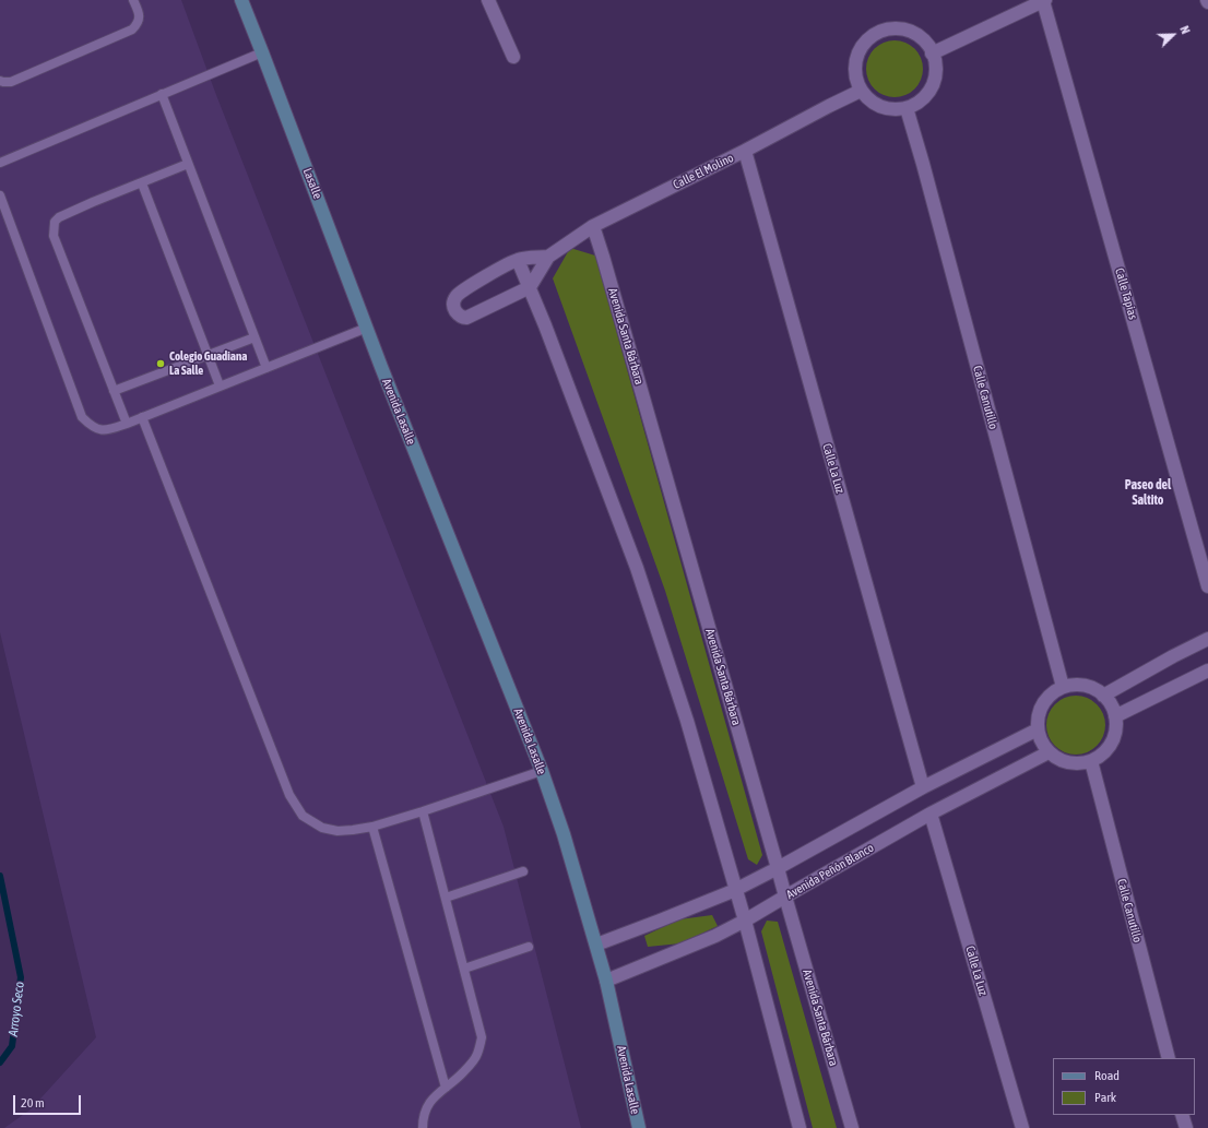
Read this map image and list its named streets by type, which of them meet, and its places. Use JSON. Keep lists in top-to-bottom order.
{
  "streets": {
    "street": [
      "Calle El Molino",
      "Lasalle",
      "Calle Tapias",
      "Avenida Santa Bárbara",
      "Calle Canutillo",
      "Avenida Lasalle",
      "Calle La Luz",
      "Avenida Peñón Blanco"
    ]
  },
  "crossings": [
    ["Calle El Molino", "Avenida Santa Bárbara"],
    ["Calle El Molino", "Calle Canutillo"],
    ["Calle El Molino", "Calle La Luz"],
    ["Lasalle", "Avenida Lasalle"],
    ["Avenida Santa Bárbara", "Avenida Peñón Blanco"],
    ["Calle Canutillo", "Avenida Peñón Blanco"],
    ["Avenida Lasalle", "Avenida Peñón Blanco"],
    ["Calle La Luz", "Avenida Peñón Blanco"]
  ],
  "districts": ["Paseo del Saltito"],
  "water": ["Arroyo Seco"],
  "places": ["Colegio Guadiana La Salle"],
  "legend": ["Road", "Park"],
  "scale_bar": "20 m",
  "north": "top right"
}
